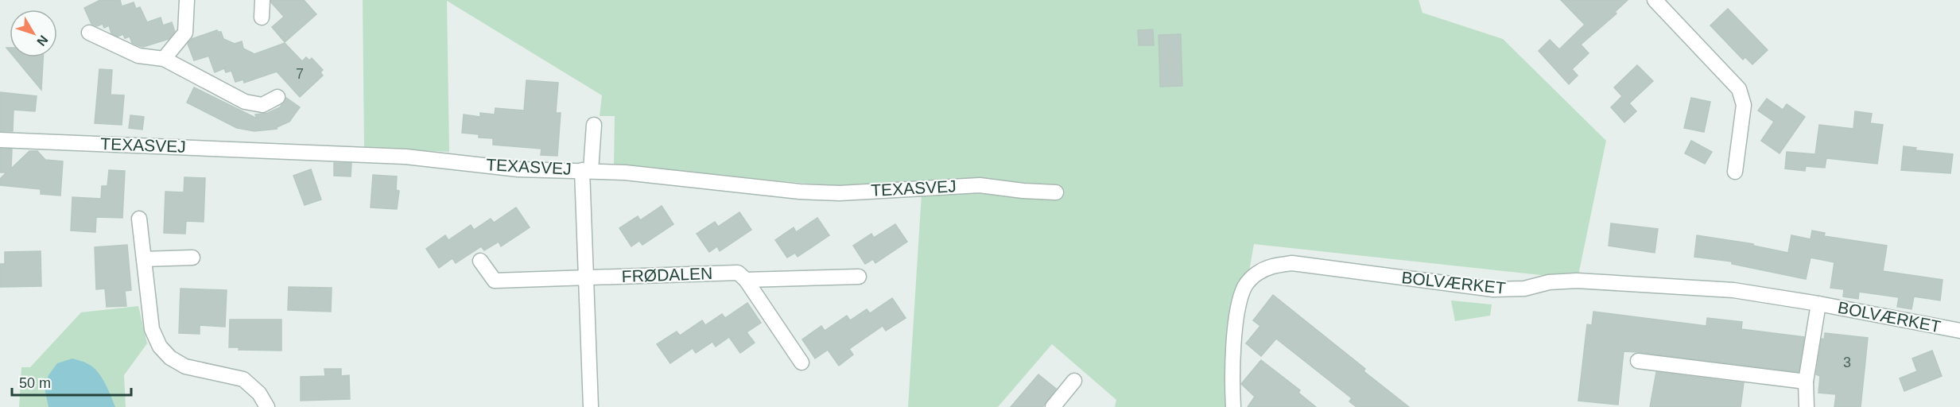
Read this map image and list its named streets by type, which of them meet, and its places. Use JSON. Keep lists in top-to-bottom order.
{
  "streets": {
    "street": ["TEXASVEJ", "FRØDALEN", "BOLVÆRKET"]
  },
  "house_numbers": ["7", "3"],
  "scale_bar": "50 m",
  "north": "bottom right"
}
